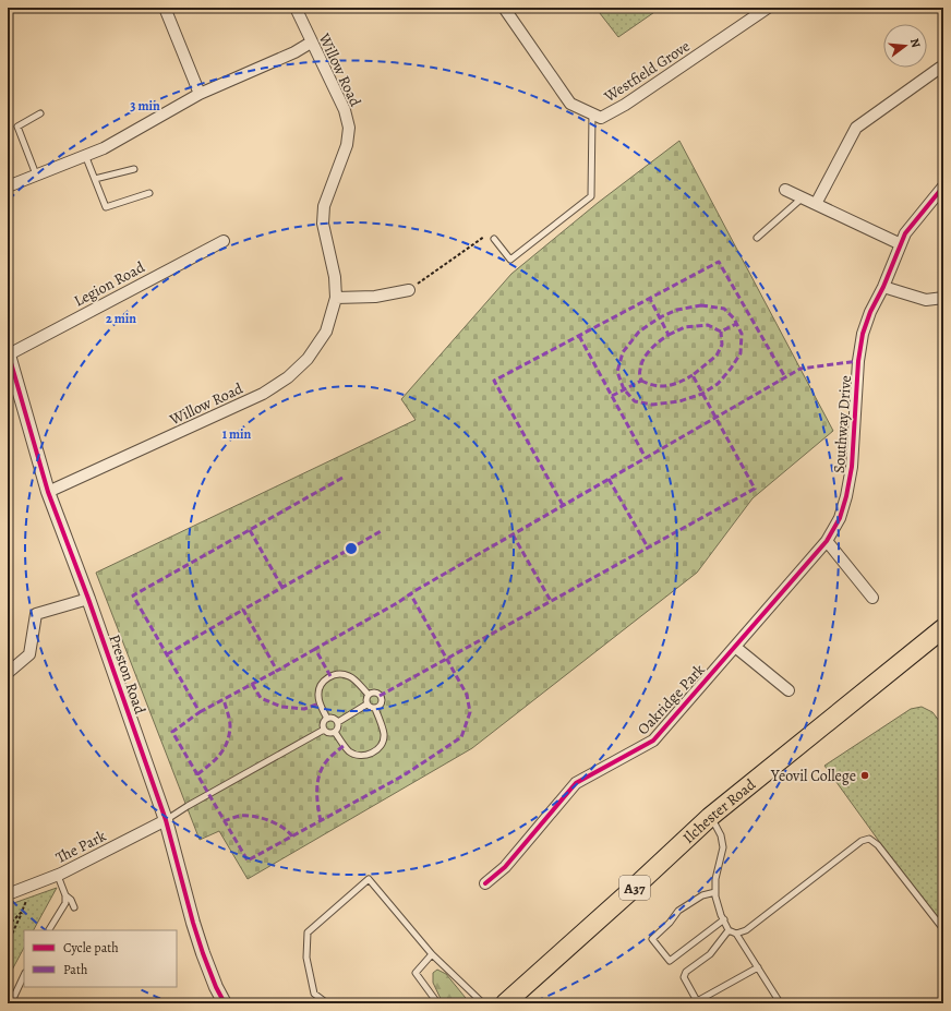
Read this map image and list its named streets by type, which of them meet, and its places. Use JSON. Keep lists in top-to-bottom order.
{
  "streets": {
    "highway": ["Ilchester Road", "A37"],
    "street": [
      "Willow Road",
      "Westfield Grove",
      "Legion Road",
      "Southway Drive",
      "Preston Road",
      "Oakridge Park",
      "The Park"
    ]
  },
  "crossings": [
    ["Willow Road", "Preston Road"],
    ["Legion Road", "Preston Road"],
    ["Southway Drive", "Oakridge Park"],
    ["Preston Road", "The Park"]
  ],
  "places": ["Yeovil College"],
  "legend": ["Cycle path", "Path"],
  "north": "right",
  "rings": ["3 min", "2 min", "1 min"]
}
